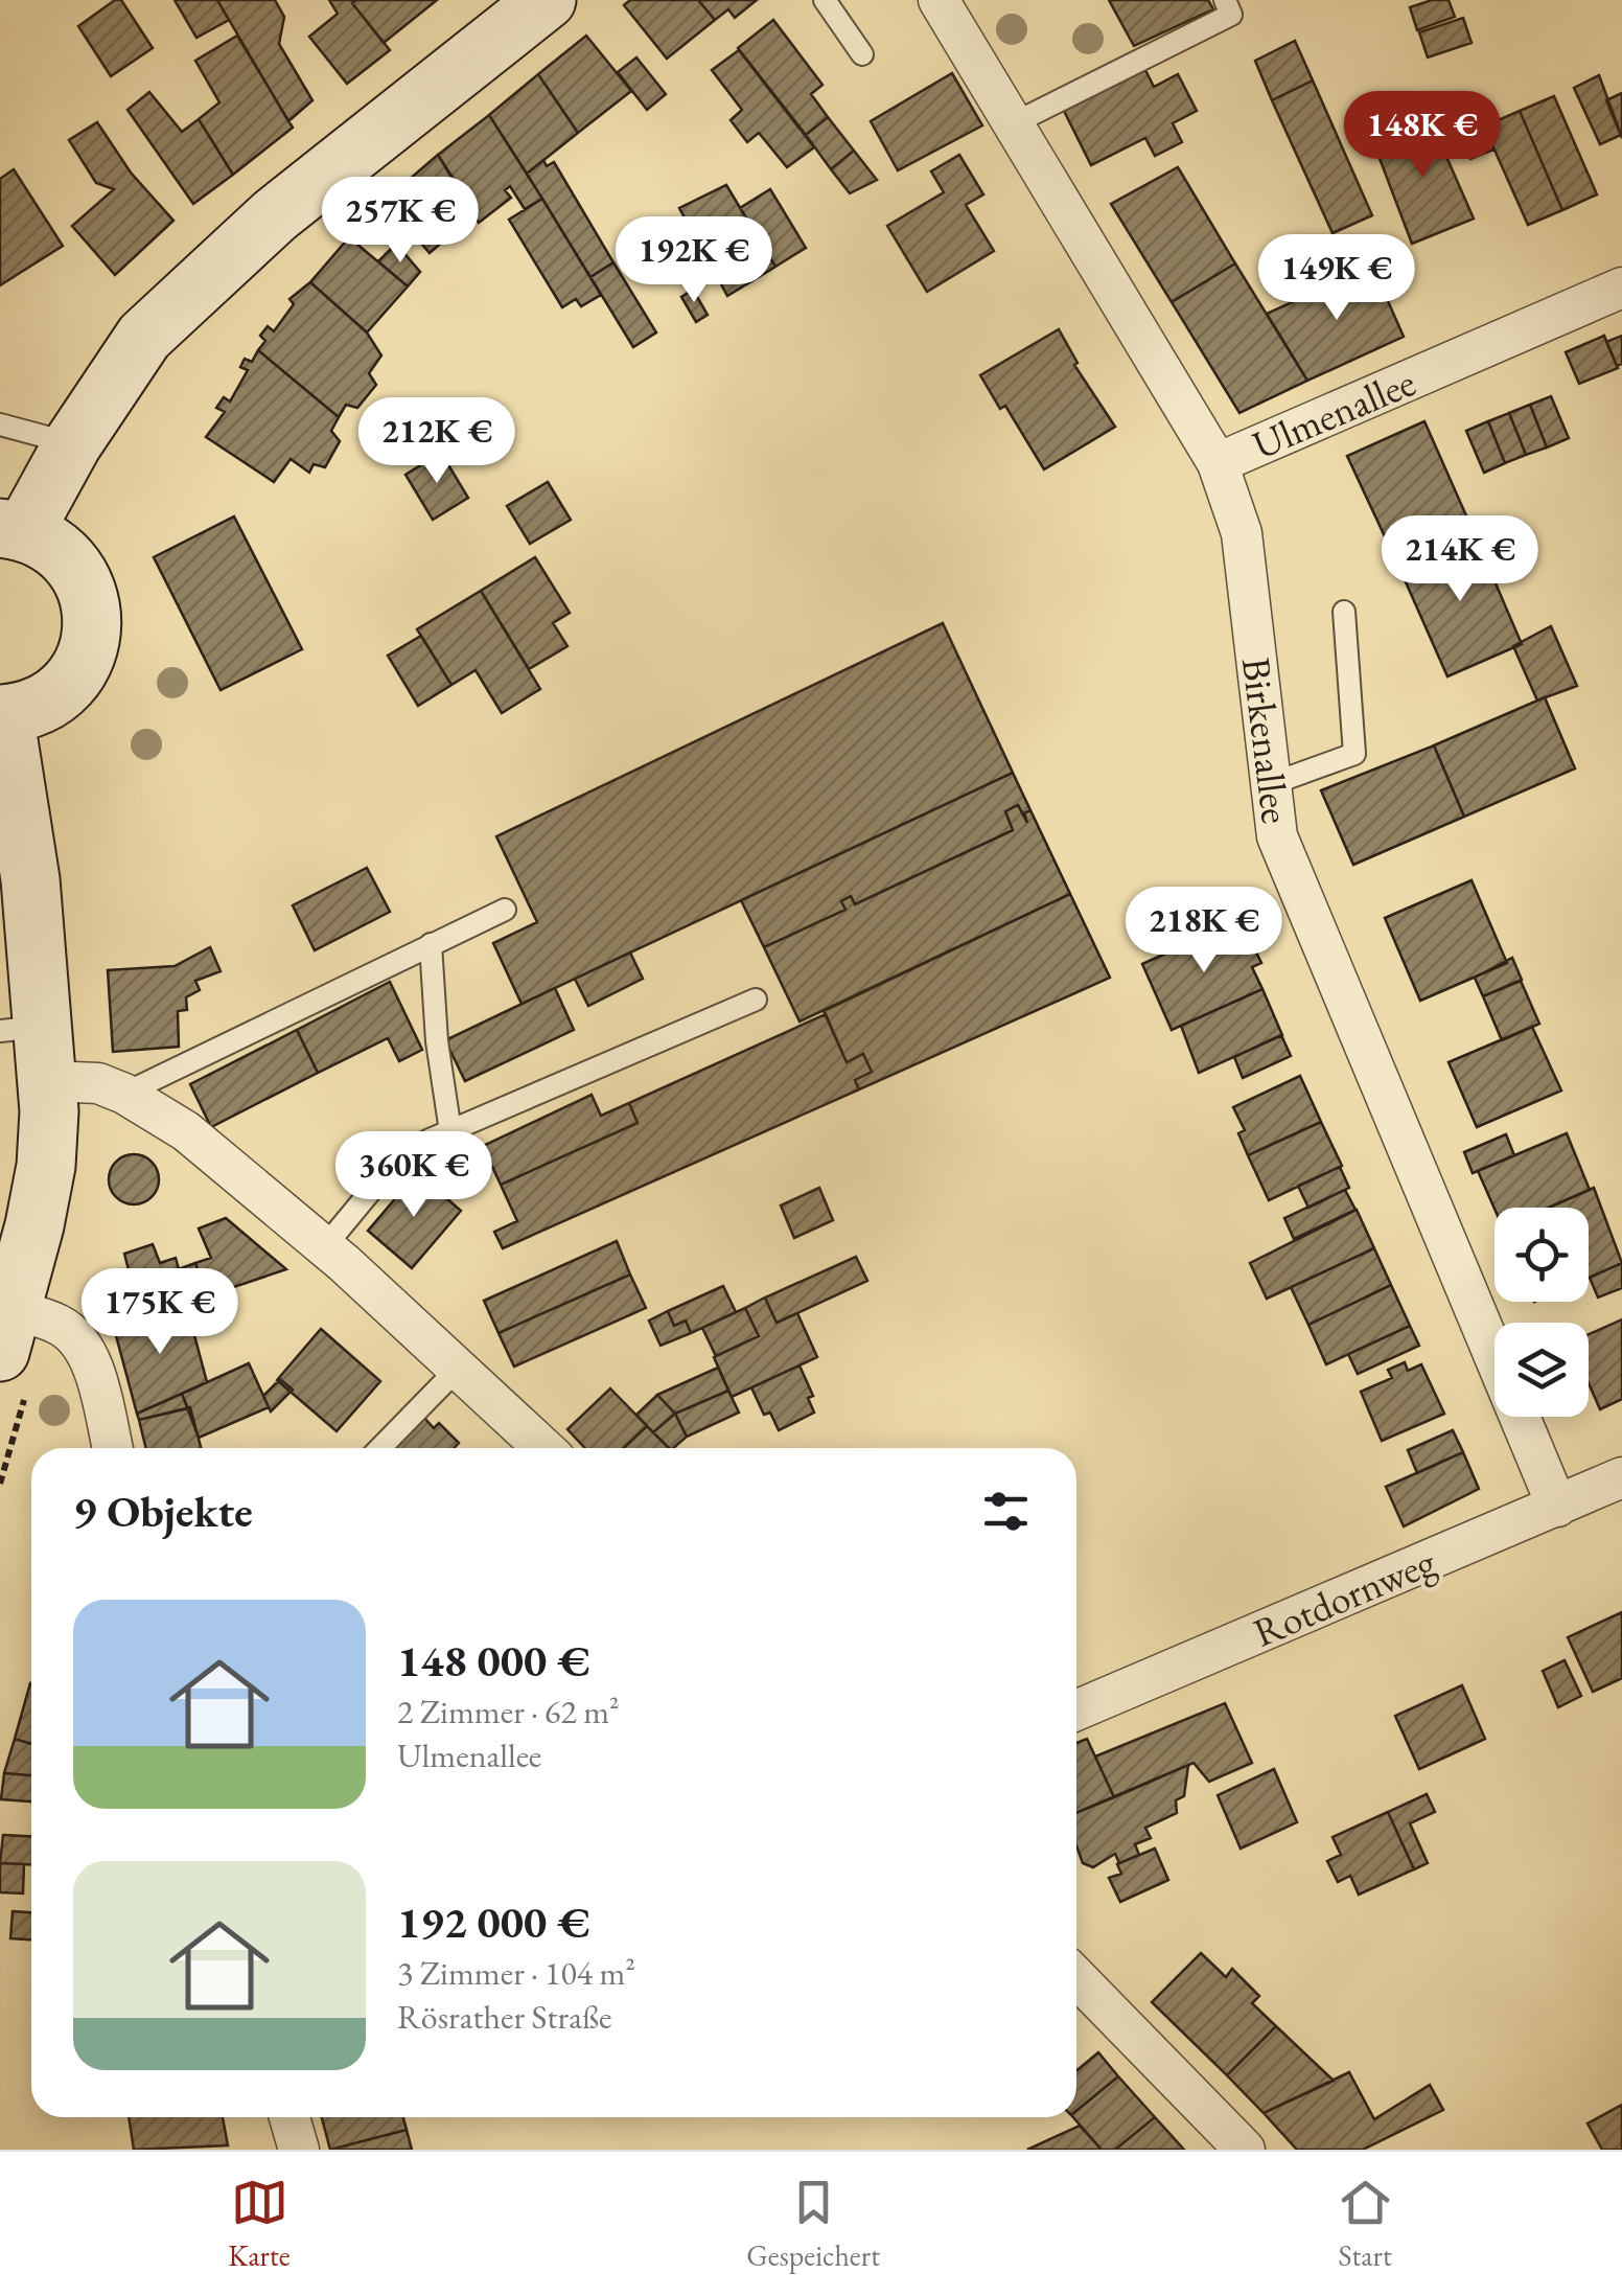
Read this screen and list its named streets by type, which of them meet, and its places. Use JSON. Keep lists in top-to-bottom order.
{
  "streets": {
    "street": ["Ulmenallee", "Birkenallee", "Rotdornweg"]
  },
  "crossings": [
    ["Ulmenallee", "Birkenallee"],
    ["Birkenallee", "Rotdornweg"]
  ],
  "page": {
    "price": [
      "148K €",
      "257K €",
      "192K €",
      "149K €",
      "212K €",
      "214K €",
      "218K €",
      "360K €",
      "175K €"
    ],
    "heading": "9 Objekte",
    "list": [
      {
        "name": "148 000 €",
        "note": "2 Zimmer · 62 m² · Ulmenallee"
      },
      {
        "name": "192 000 €",
        "note": "3 Zimmer · 104 m² · Rösrather Straße"
      }
    ],
    "tabs": ["Karte", "Gespeichert", "Start"]
  }
}
